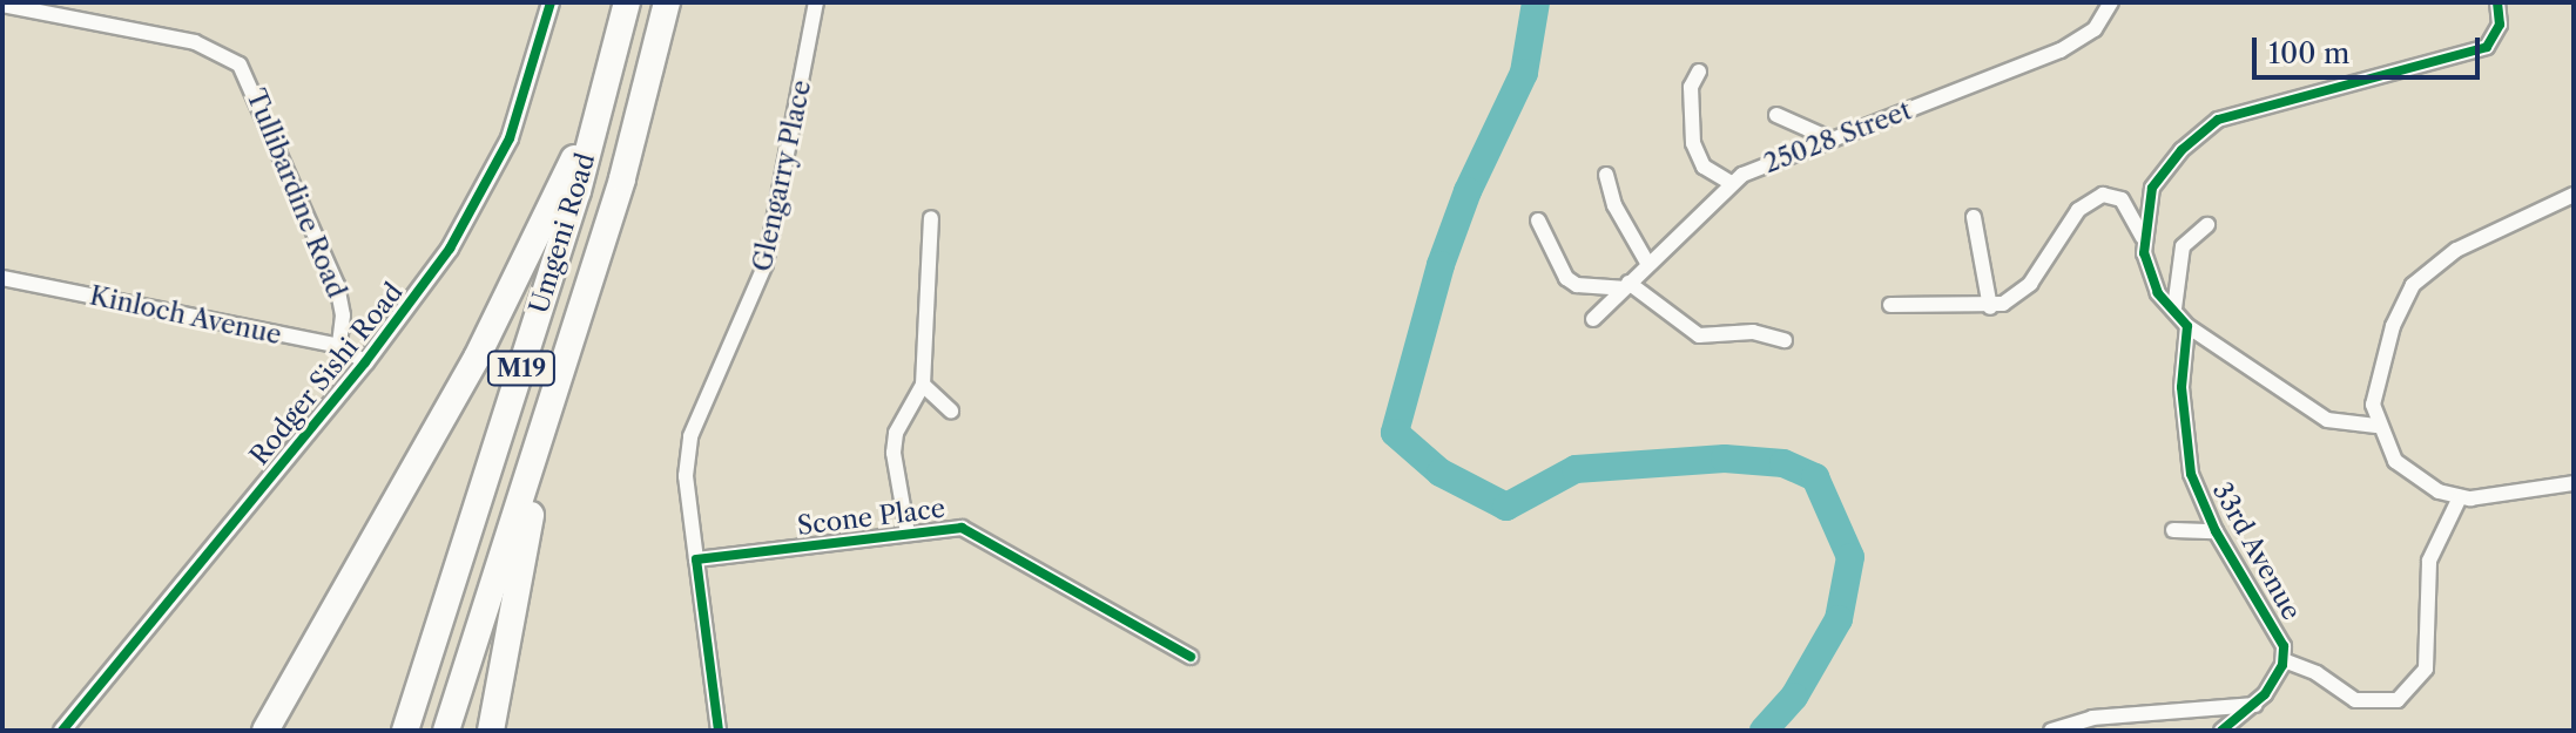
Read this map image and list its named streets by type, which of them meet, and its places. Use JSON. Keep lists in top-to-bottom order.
{
  "streets": {
    "highway": ["Umgeni Road", "M19"],
    "street": [
      "25028 Street",
      "Glengarry Place",
      "Tullibardine Road",
      "Kinloch Avenue",
      "Rodger Sishi Road",
      "Scone Place",
      "33rd Avenue"
    ]
  },
  "crossings": [
    ["Glengarry Place", "Scone Place"],
    ["Tullibardine Road", "Kinloch Avenue"],
    ["Kinloch Avenue", "Rodger Sishi Road"]
  ],
  "scale_bar": "100 m"
}
